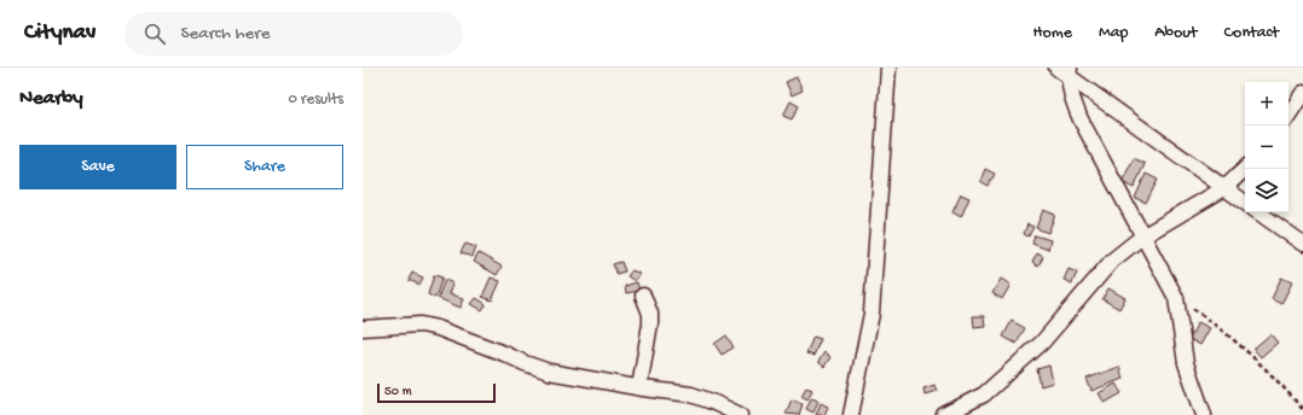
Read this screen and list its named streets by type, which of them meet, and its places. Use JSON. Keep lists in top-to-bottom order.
{
  "scale_bar": "50 m",
  "page": {
    "header": "Citynav",
    "search": "Search here",
    "nav": [
      "Home",
      "Map",
      "About",
      "Contact"
    ],
    "heading": ["Nearby", "0 results"],
    "map_buttons": ["+", "−"],
    "buttons": ["Save", "Share"],
    "scale": "50 m"
  }
}
